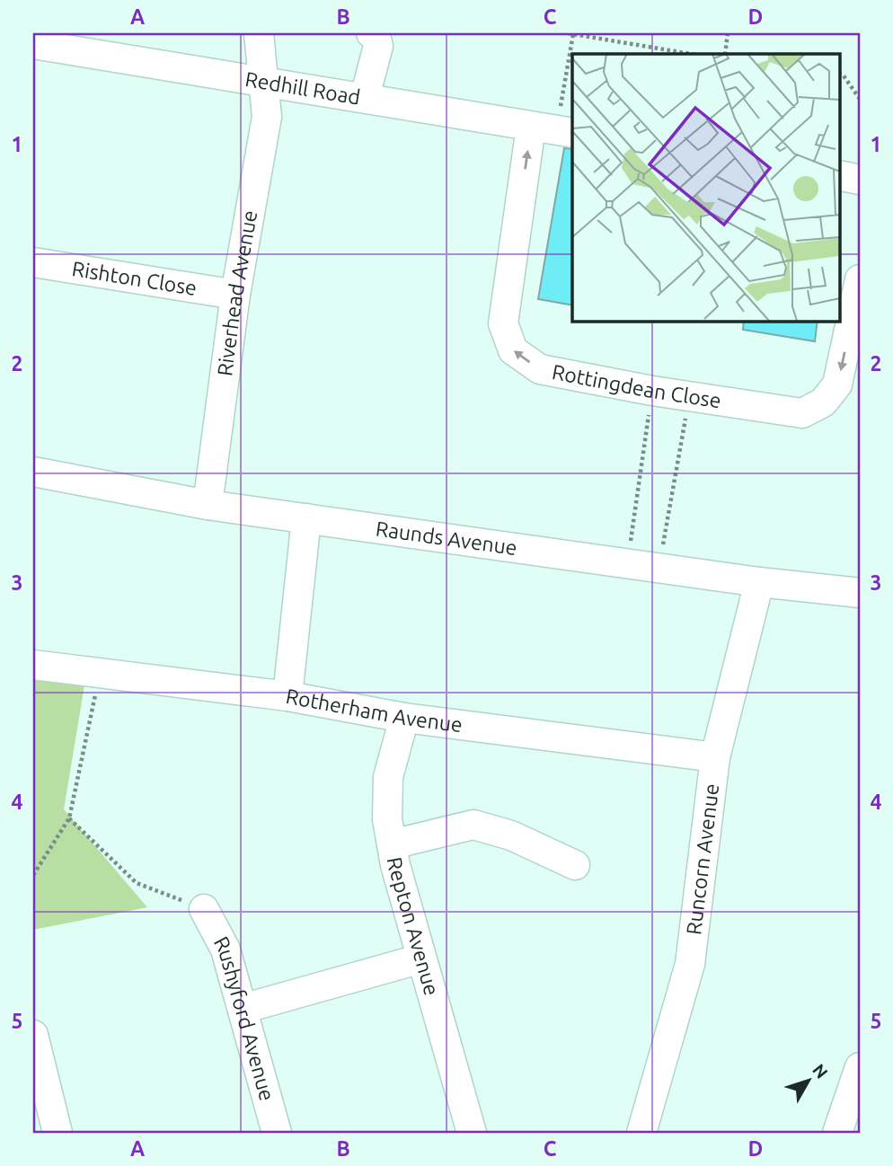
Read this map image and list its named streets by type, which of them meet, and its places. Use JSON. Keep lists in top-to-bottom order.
{
  "streets": {
    "street": [
      "Redhill Road",
      "Rishton Close",
      "Riverhead Avenue",
      "Rottingdean Close",
      "Raunds Avenue",
      "Rotherham Avenue",
      "Runcorn Avenue",
      "Repton Avenue",
      "Rushyford Avenue"
    ]
  },
  "crossings": [
    ["Redhill Road", "Riverhead Avenue"],
    ["Redhill Road", "Rottingdean Close"],
    ["Rishton Close", "Riverhead Avenue"],
    ["Riverhead Avenue", "Raunds Avenue"],
    ["Raunds Avenue", "Runcorn Avenue"],
    ["Rotherham Avenue", "Runcorn Avenue"],
    ["Rotherham Avenue", "Repton Avenue"]
  ],
  "north": "top right",
  "grid": {
    "columns": [
      "A",
      "B",
      "C",
      "D"
    ],
    "rows": [
      "1",
      "2",
      "3",
      "4",
      "5"
    ]
  }
}
